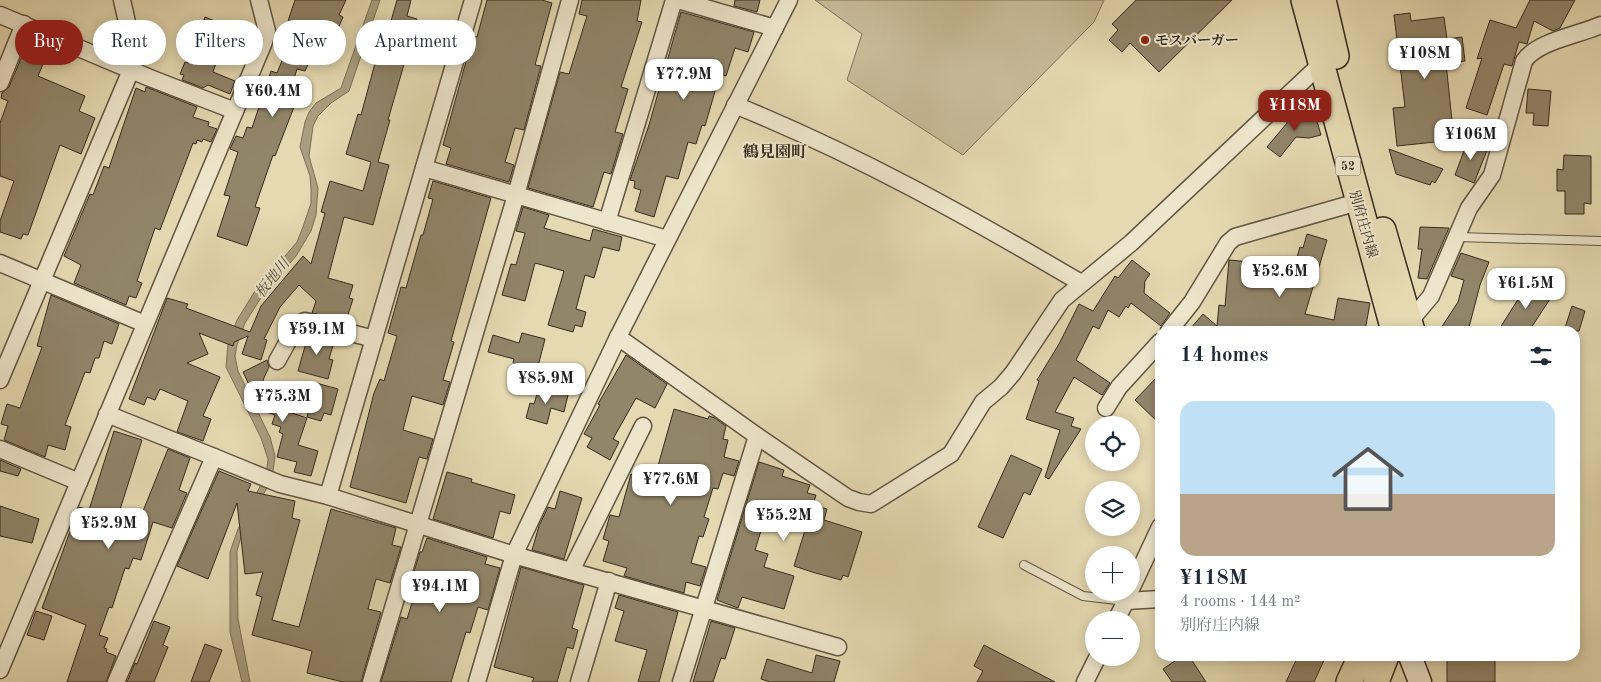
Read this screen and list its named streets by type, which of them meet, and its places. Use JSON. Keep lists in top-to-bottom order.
{
  "streets": {
    "main road": ["52", "別府庄内線"]
  },
  "districts": ["鶴見園町"],
  "water": ["板地川"],
  "places": ["モスバーガー"],
  "page": {
    "chip": [
      "Buy",
      "Rent",
      "Filters",
      "New",
      "Apartment"
    ],
    "price": [
      "¥108M",
      "¥77.9M",
      "¥60.4M",
      "¥118M",
      "¥106M",
      "¥52.6M",
      "¥61.5M",
      "¥59.1M",
      "¥85.9M",
      "¥75.3M",
      "¥77.6M",
      "¥55.2M",
      "¥52.9M",
      "¥94.1M"
    ],
    "heading": "14 homes",
    "list": [
      {
        "name": "¥118M",
        "note": "4 rooms · 144 m² · 別府庄内線"
      }
    ],
    "map_buttons": ["+", "−"]
  }
}
